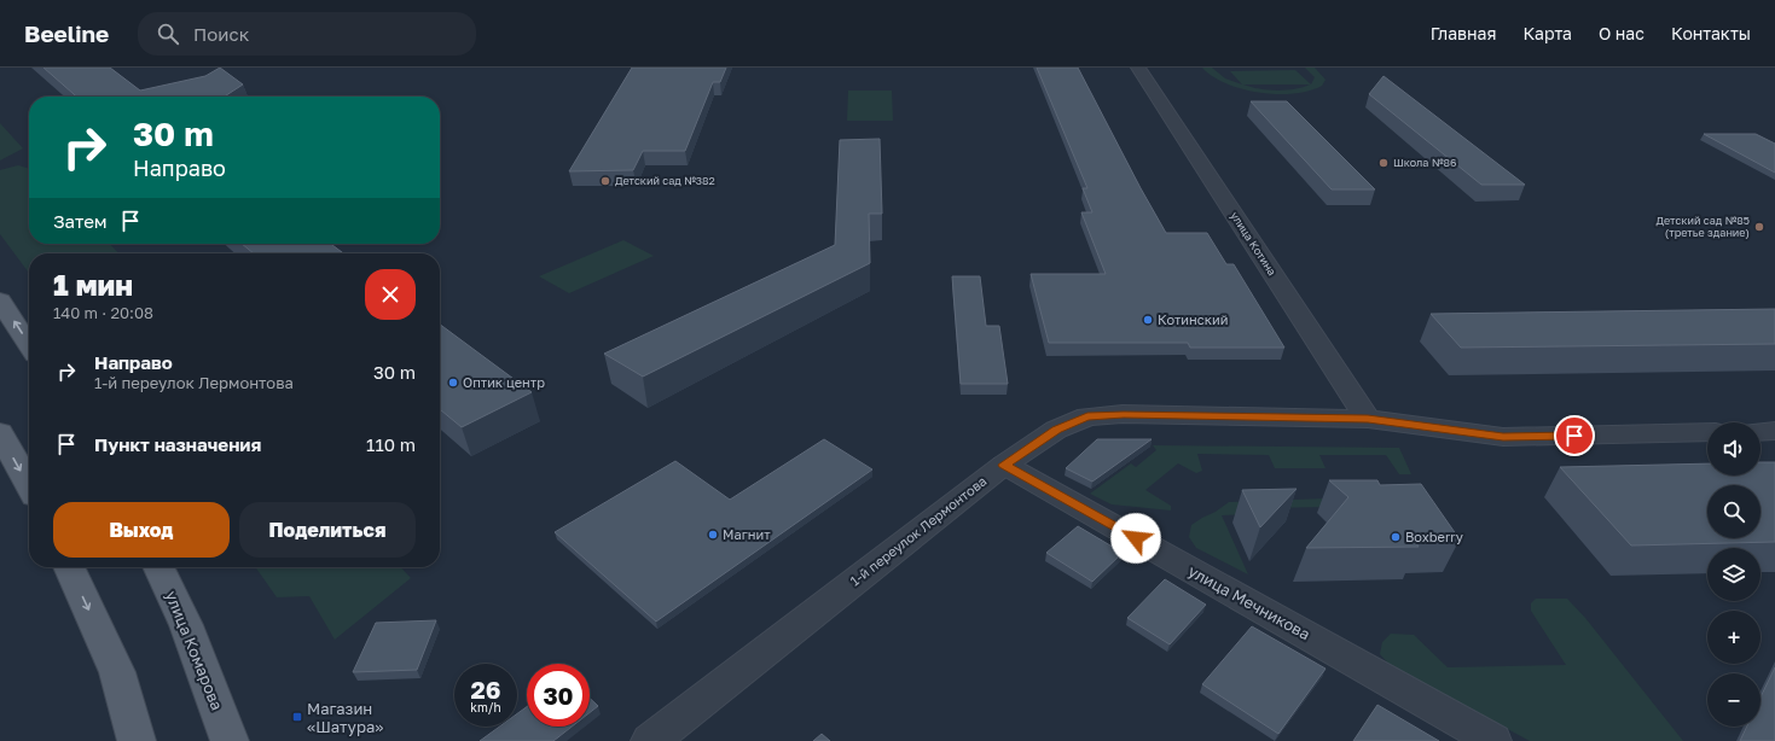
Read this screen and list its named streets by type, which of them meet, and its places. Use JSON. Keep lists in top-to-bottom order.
{
  "streets": {
    "main road": ["улица Комарова"],
    "street": ["улица Котина", "1-й переулок Лермонтова", "улица Мечникова"]
  },
  "crossings": [
    ["улица Котина", "1-й переулок Лермонтова"],
    ["1-й переулок Лермонтова", "улица Мечникова"]
  ],
  "places": {
    "other": [
      "Школа №86",
      "Детский сад №382",
      "Детский сад №85 (третье здание)",
      "Котинский",
      "Оптик центр",
      "Магнит",
      "Boxberry"
    ],
    "transit": ["Магазин «Шатура»"]
  },
  "page": {
    "header": "Beeline",
    "search": "Поиск",
    "nav": [
      "Главная",
      "Карта",
      "О нас",
      "Контакты"
    ],
    "turn": ["30 m", "Направо"],
    "then": "Затем",
    "heading": ["1 мин", "140 m · 20:08"],
    "list": [
      {
        "name": "Направо",
        "note": "1-й переулок Лермонтова",
        "value": "30 m"
      },
      {
        "name": "Пункт назначения",
        "value": "110 m"
      }
    ],
    "map_buttons": ["+", "−"],
    "buttons": ["Выход", "Поделиться"],
    "speed": "26 km/h",
    "limit": "30"
  }
}
